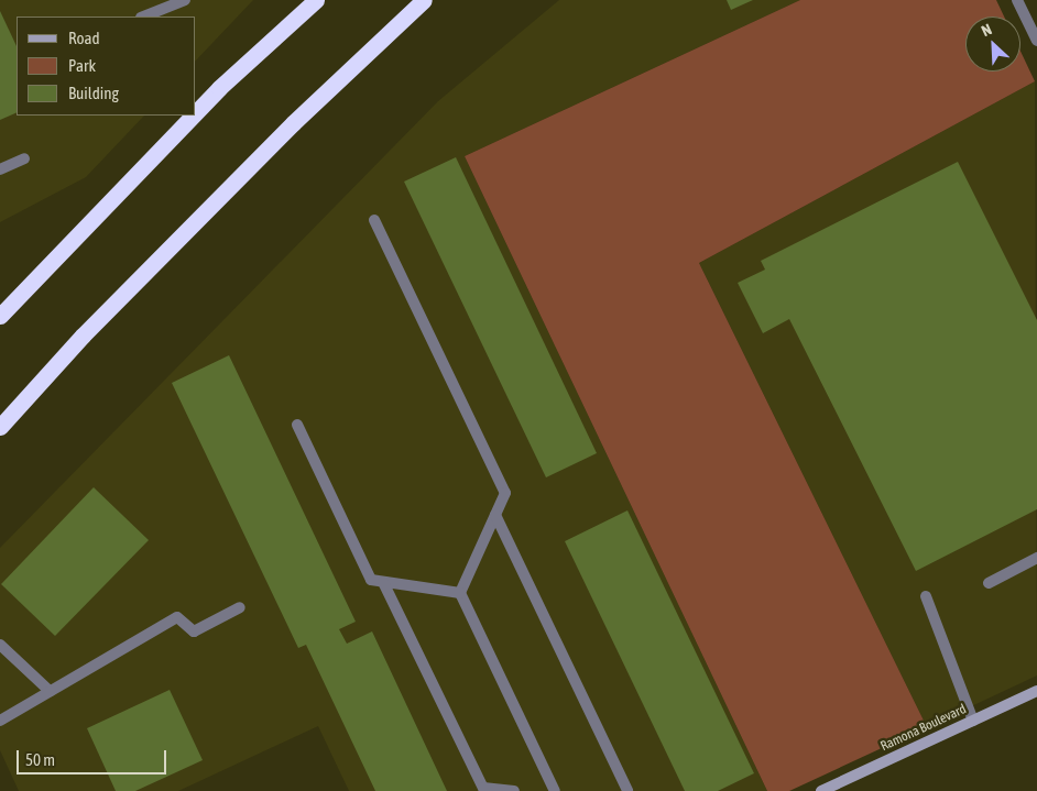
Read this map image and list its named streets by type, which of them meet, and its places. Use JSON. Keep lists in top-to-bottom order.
{
  "streets": {
    "street": ["Ramona Boulevard"]
  },
  "legend": ["Road", "Park", "Building"],
  "scale_bar": "50 m",
  "north": "top left"
}
